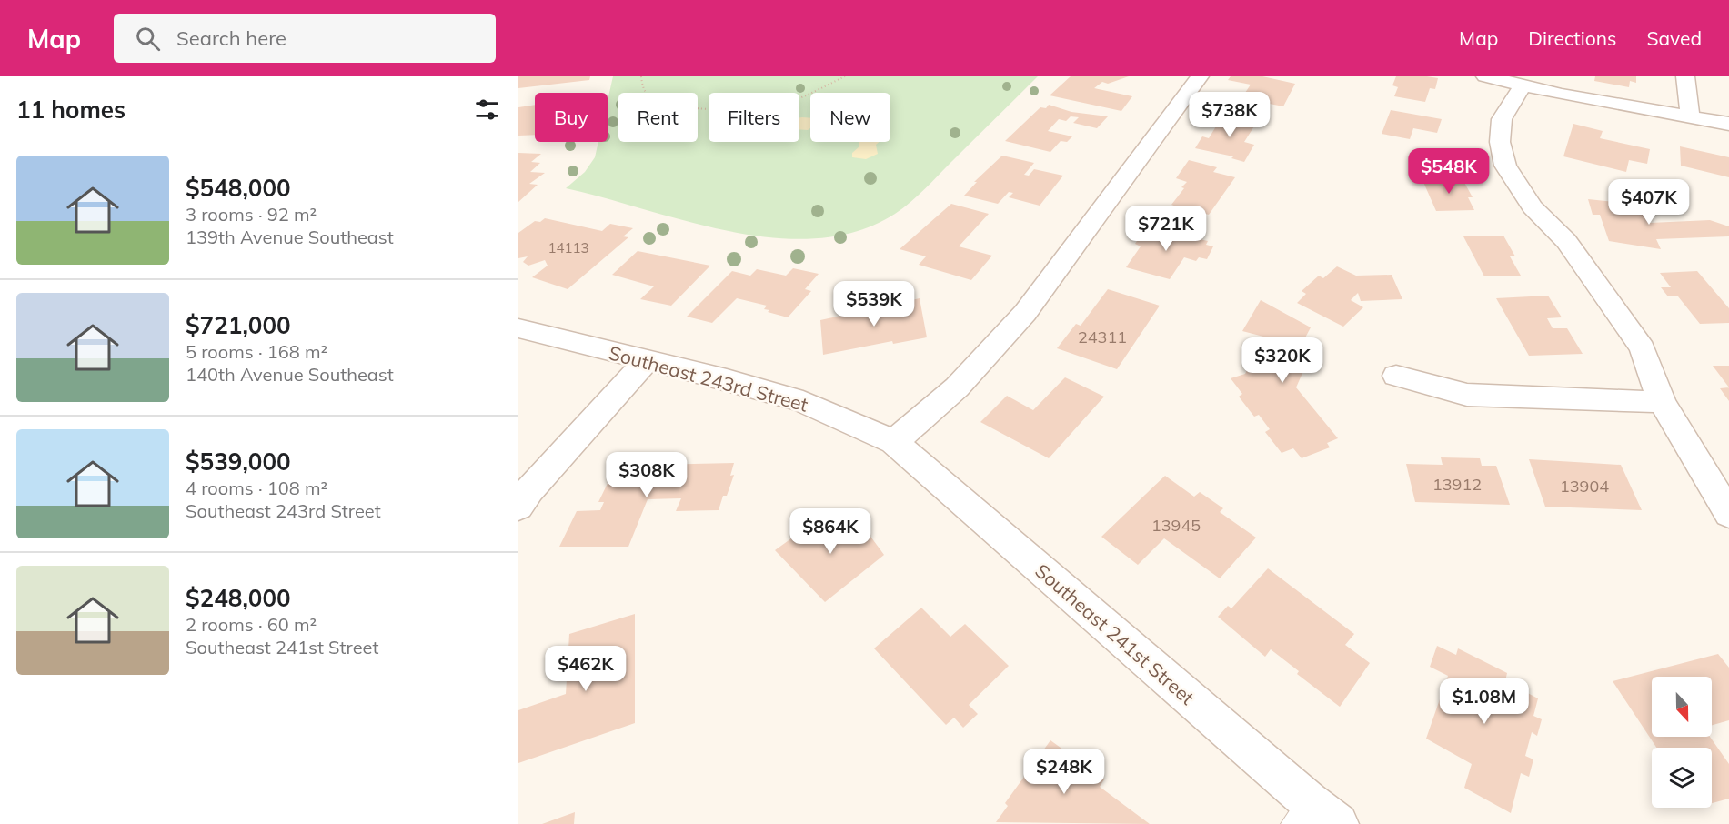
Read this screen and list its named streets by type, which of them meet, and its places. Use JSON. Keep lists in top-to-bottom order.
{
  "streets": {
    "street": ["Southeast 243rd Street", "Southeast 241st Street"]
  },
  "crossings": [
    ["Southeast 243rd Street", "Southeast 241st Street"]
  ],
  "house_numbers": [
    "14113",
    "24311",
    "13912",
    "13904",
    "13945"
  ],
  "north": "bottom",
  "page": {
    "header": "Map",
    "search": "Search here",
    "nav": ["Map", "Directions", "Saved"],
    "heading": "11 homes",
    "price": [
      "$738K",
      "$548K",
      "$407K",
      "$721K",
      "$539K",
      "$320K",
      "$308K",
      "$864K",
      "$462K",
      "$1.08M",
      "$248K"
    ],
    "chip": [
      "Buy",
      "Rent",
      "Filters",
      "New"
    ],
    "list": [
      {
        "name": "$548,000",
        "note": "3 rooms · 92 m² · 139th Avenue Southeast"
      },
      {
        "name": "$721,000",
        "note": "5 rooms · 168 m² · 140th Avenue Southeast"
      },
      {
        "name": "$539,000",
        "note": "4 rooms · 108 m² · Southeast 243rd Street"
      },
      {
        "name": "$248,000",
        "note": "2 rooms · 60 m² · Southeast 241st Street"
      }
    ]
  }
}
